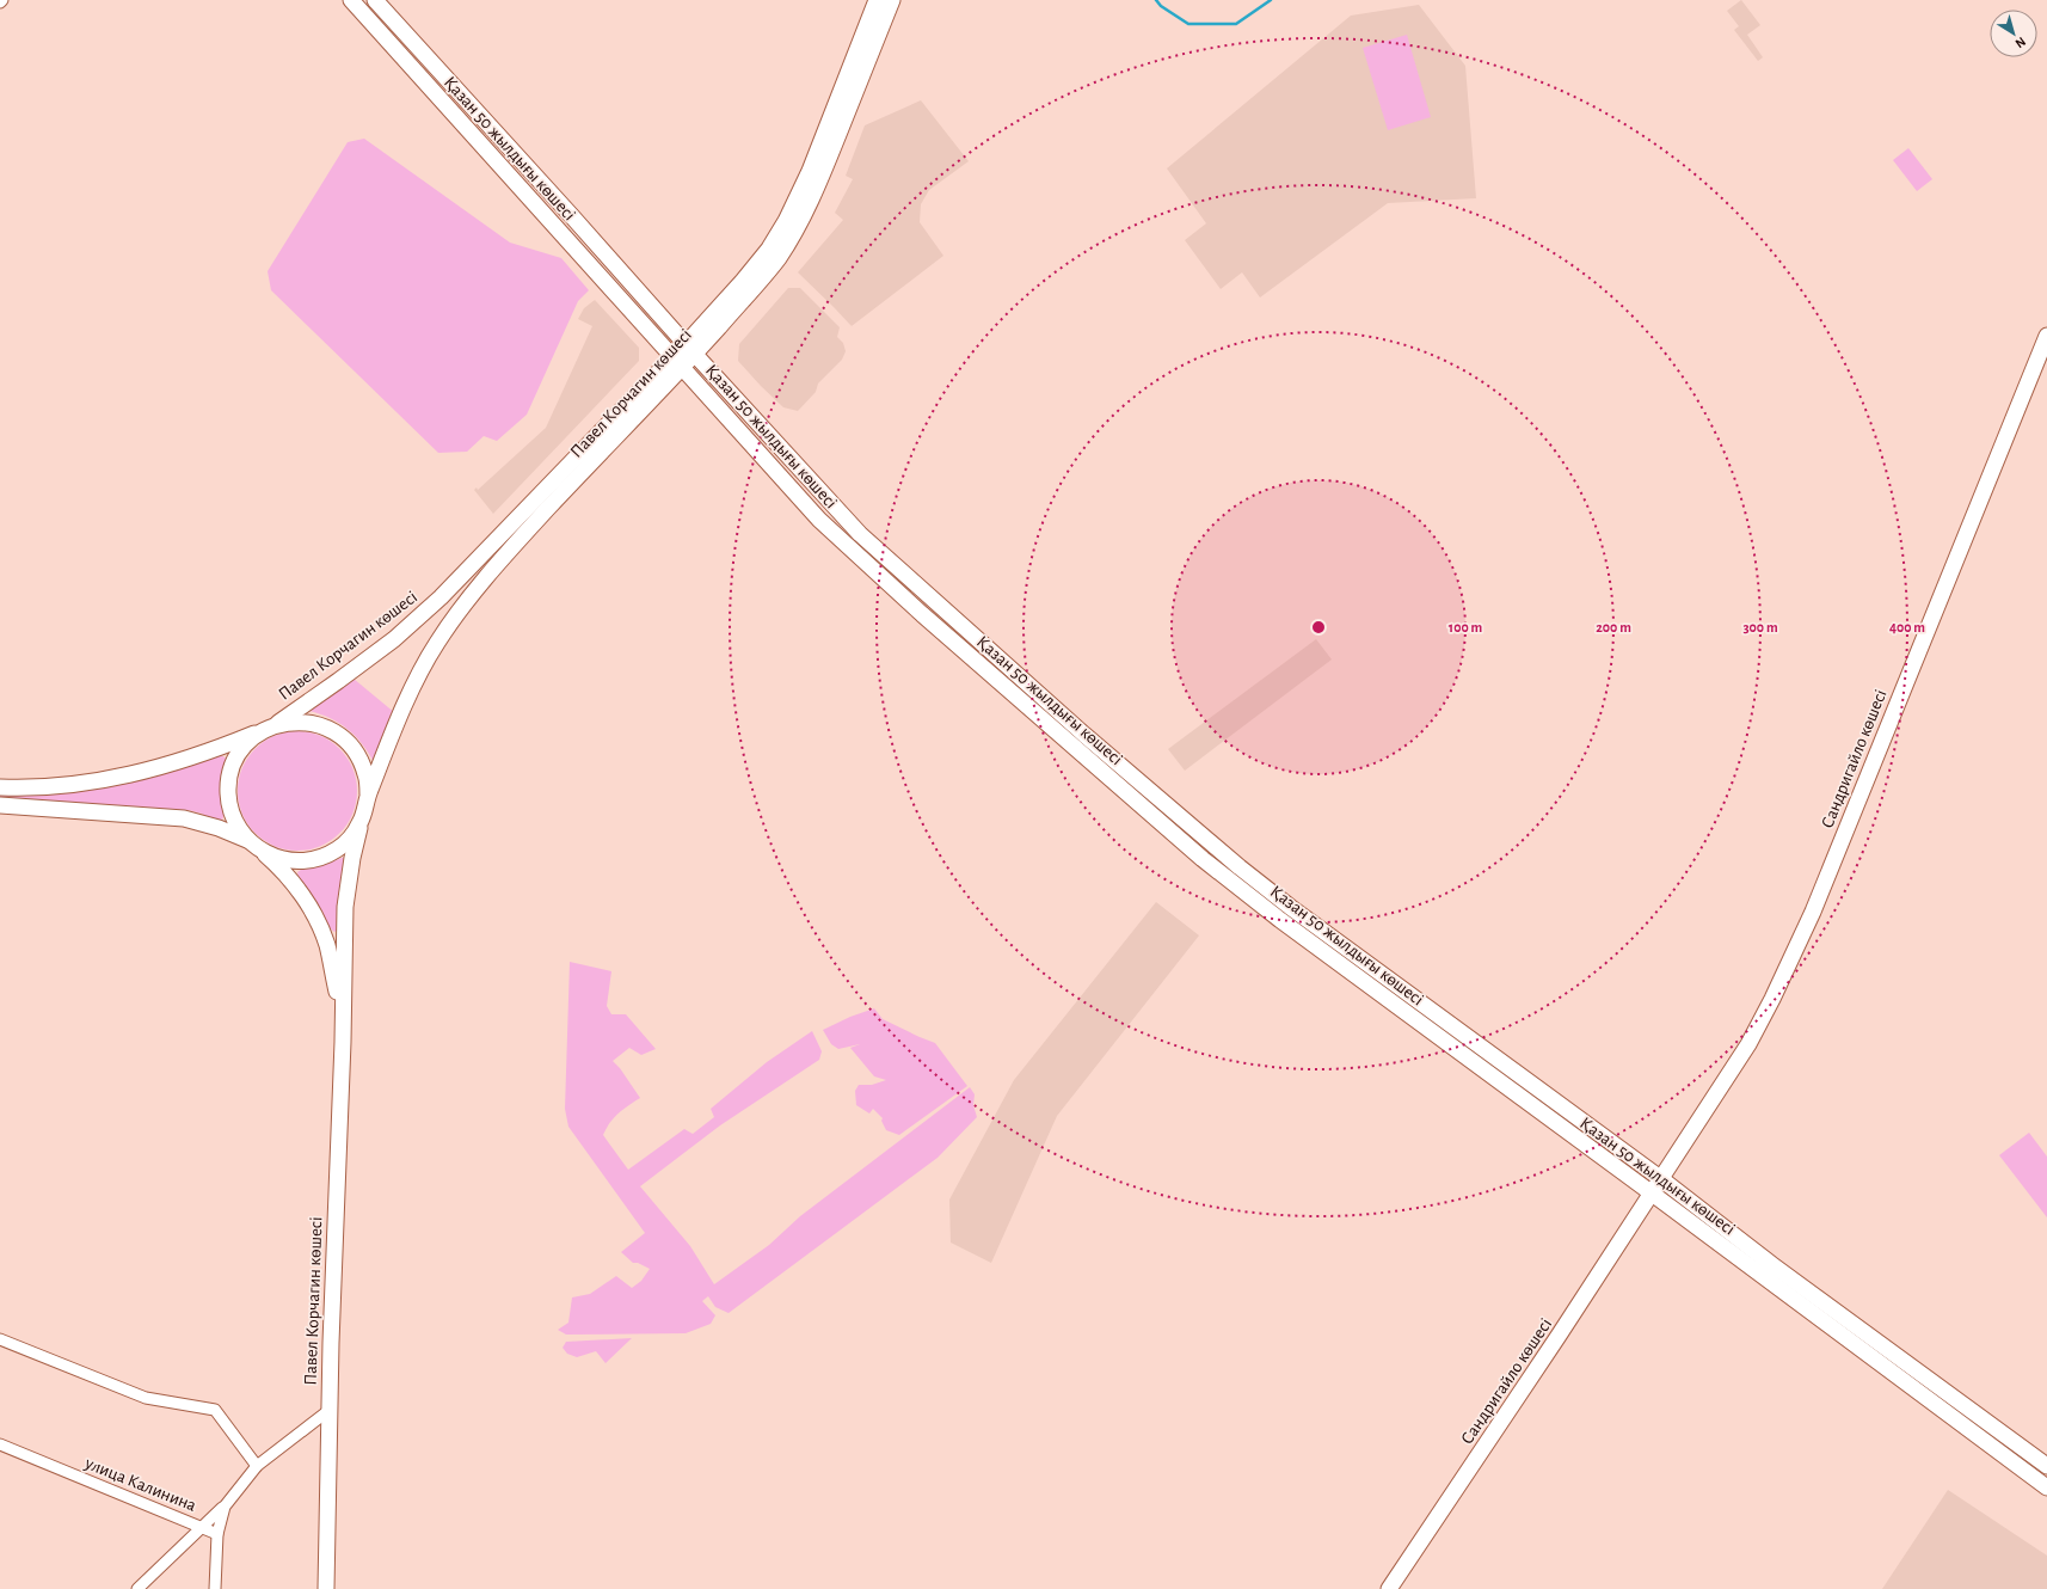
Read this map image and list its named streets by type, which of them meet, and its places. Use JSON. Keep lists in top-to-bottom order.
{
  "streets": {
    "street": [
      "Қазан 50 жылдығы көшесі",
      "Павел Корчагин көшесі",
      "Сандригайло көшесі",
      "улица Калинина"
    ]
  },
  "crossings": [
    ["Қазан 50 жылдығы көшесі", "Павел Корчагин көшесі"],
    ["Қазан 50 жылдығы көшесі", "Сандригайло көшесі"]
  ],
  "north": "bottom right",
  "rings": [
    "100 m",
    "200 m",
    "300 m",
    "400 m"
  ]
}
